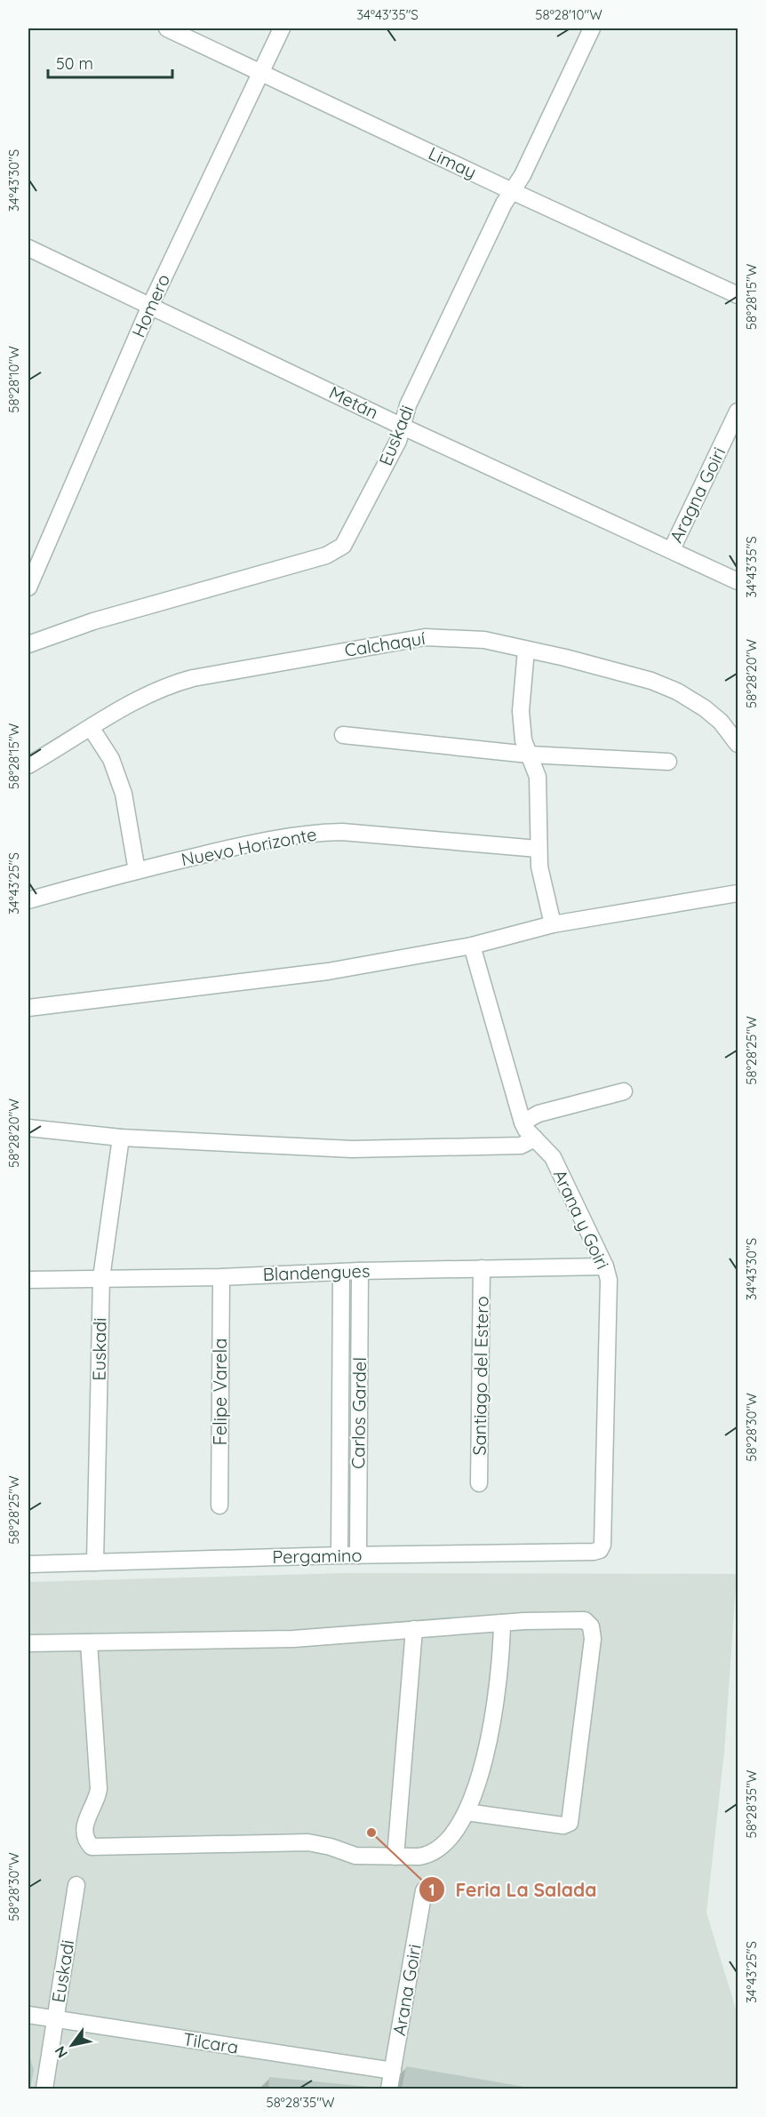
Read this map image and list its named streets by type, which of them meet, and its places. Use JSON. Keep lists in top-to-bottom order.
{
  "streets": {
    "street": [
      "Limay",
      "Homero",
      "Metán",
      "Euskadi",
      "Aragna Goiri",
      "Calchaquí",
      "Nuevo Horizonte",
      "Arana y Goiri",
      "Blandengues",
      "Santiago del Estero",
      "Felipe Varela",
      "Carlos Gardel",
      "Pergamino",
      "Arana Goiri",
      "Tilcara"
    ]
  },
  "crossings": [
    ["Limay", "Homero"],
    ["Limay", "Euskadi"],
    ["Homero", "Metán"],
    ["Metán", "Euskadi"],
    ["Metán", "Aragna Goiri"],
    ["Euskadi", "Blandengues"],
    ["Euskadi", "Pergamino"],
    ["Euskadi", "Tilcara"],
    ["Arana y Goiri", "Blandengues"],
    ["Arana y Goiri", "Pergamino"],
    ["Blandengues", "Santiago del Estero"],
    ["Blandengues", "Felipe Varela"],
    ["Blandengues", "Carlos Gardel"],
    ["Carlos Gardel", "Pergamino"],
    ["Arana Goiri", "Tilcara"]
  ],
  "places": ["Feria La Salada"],
  "scale_bar": "50 m",
  "north": "bottom left",
  "coordinates": [
    "34°43'35\"S",
    "58°28'10\"W",
    "34°43'30\"S",
    "58°28'15\"W",
    "58°28'20\"W",
    "34°43'25\"S",
    "58°28'25\"W",
    "58°28'30\"W",
    "58°28'35\"W"
  ]
}
